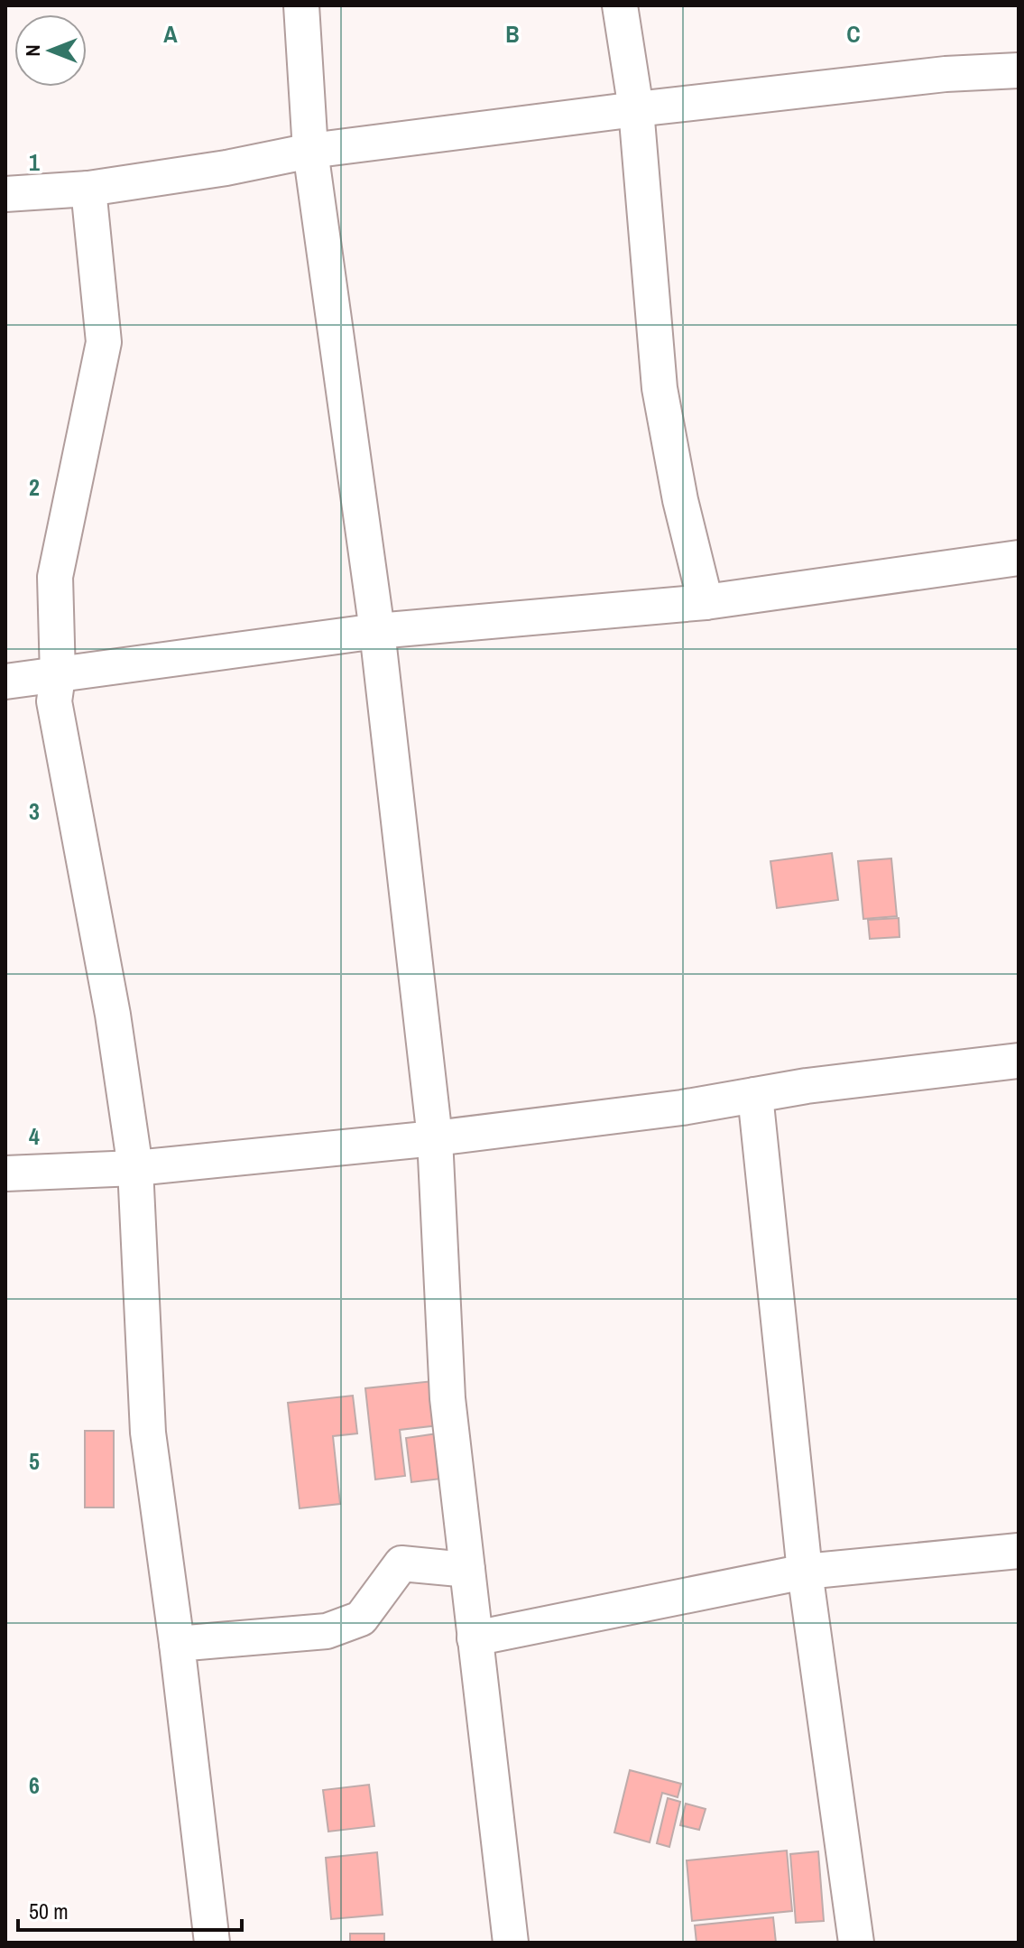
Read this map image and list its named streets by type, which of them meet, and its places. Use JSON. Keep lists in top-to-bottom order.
{
  "scale_bar": "50 m",
  "north": "left",
  "grid": {
    "columns": ["A", "B", "C"],
    "rows": [
      "1",
      "2",
      "3",
      "4",
      "5",
      "6"
    ]
  }
}
